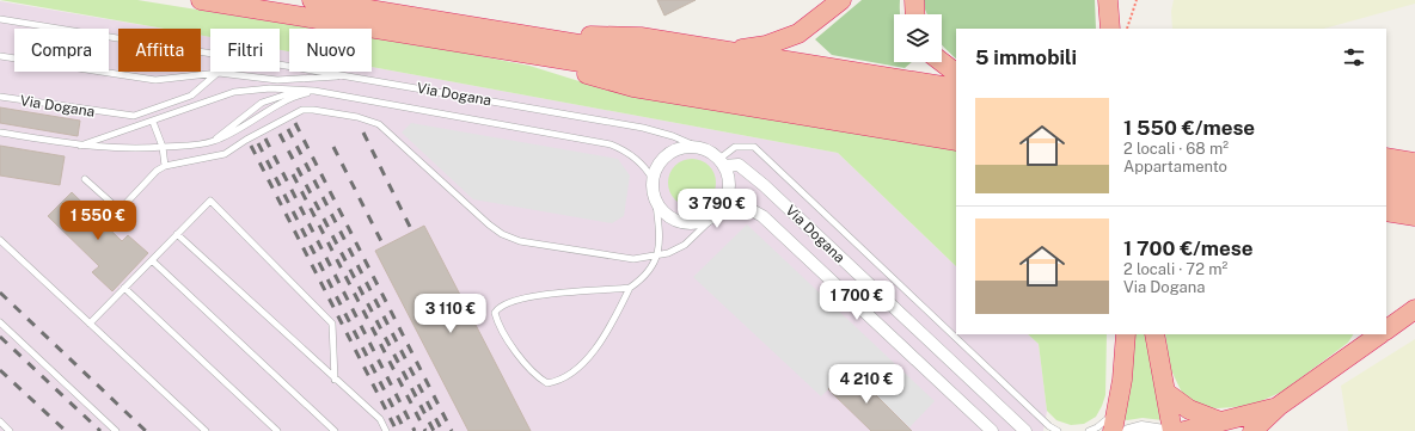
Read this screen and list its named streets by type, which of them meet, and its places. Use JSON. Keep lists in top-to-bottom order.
{
  "streets": {
    "street": ["Via Dogana"]
  },
  "page": {
    "chip": [
      "Compra",
      "Affitta",
      "Filtri",
      "Nuovo"
    ],
    "heading": "5 immobili",
    "list": [
      {
        "name": "1 550 €/mese",
        "note": "2 locali · 68 m² · Appartamento"
      },
      {
        "name": "1 700 €/mese",
        "note": "2 locali · 72 m² · Via Dogana"
      }
    ],
    "price": [
      "3 790 €",
      "1 550 €",
      "1 700 €",
      "3 110 €",
      "4 210 €"
    ]
  }
}
